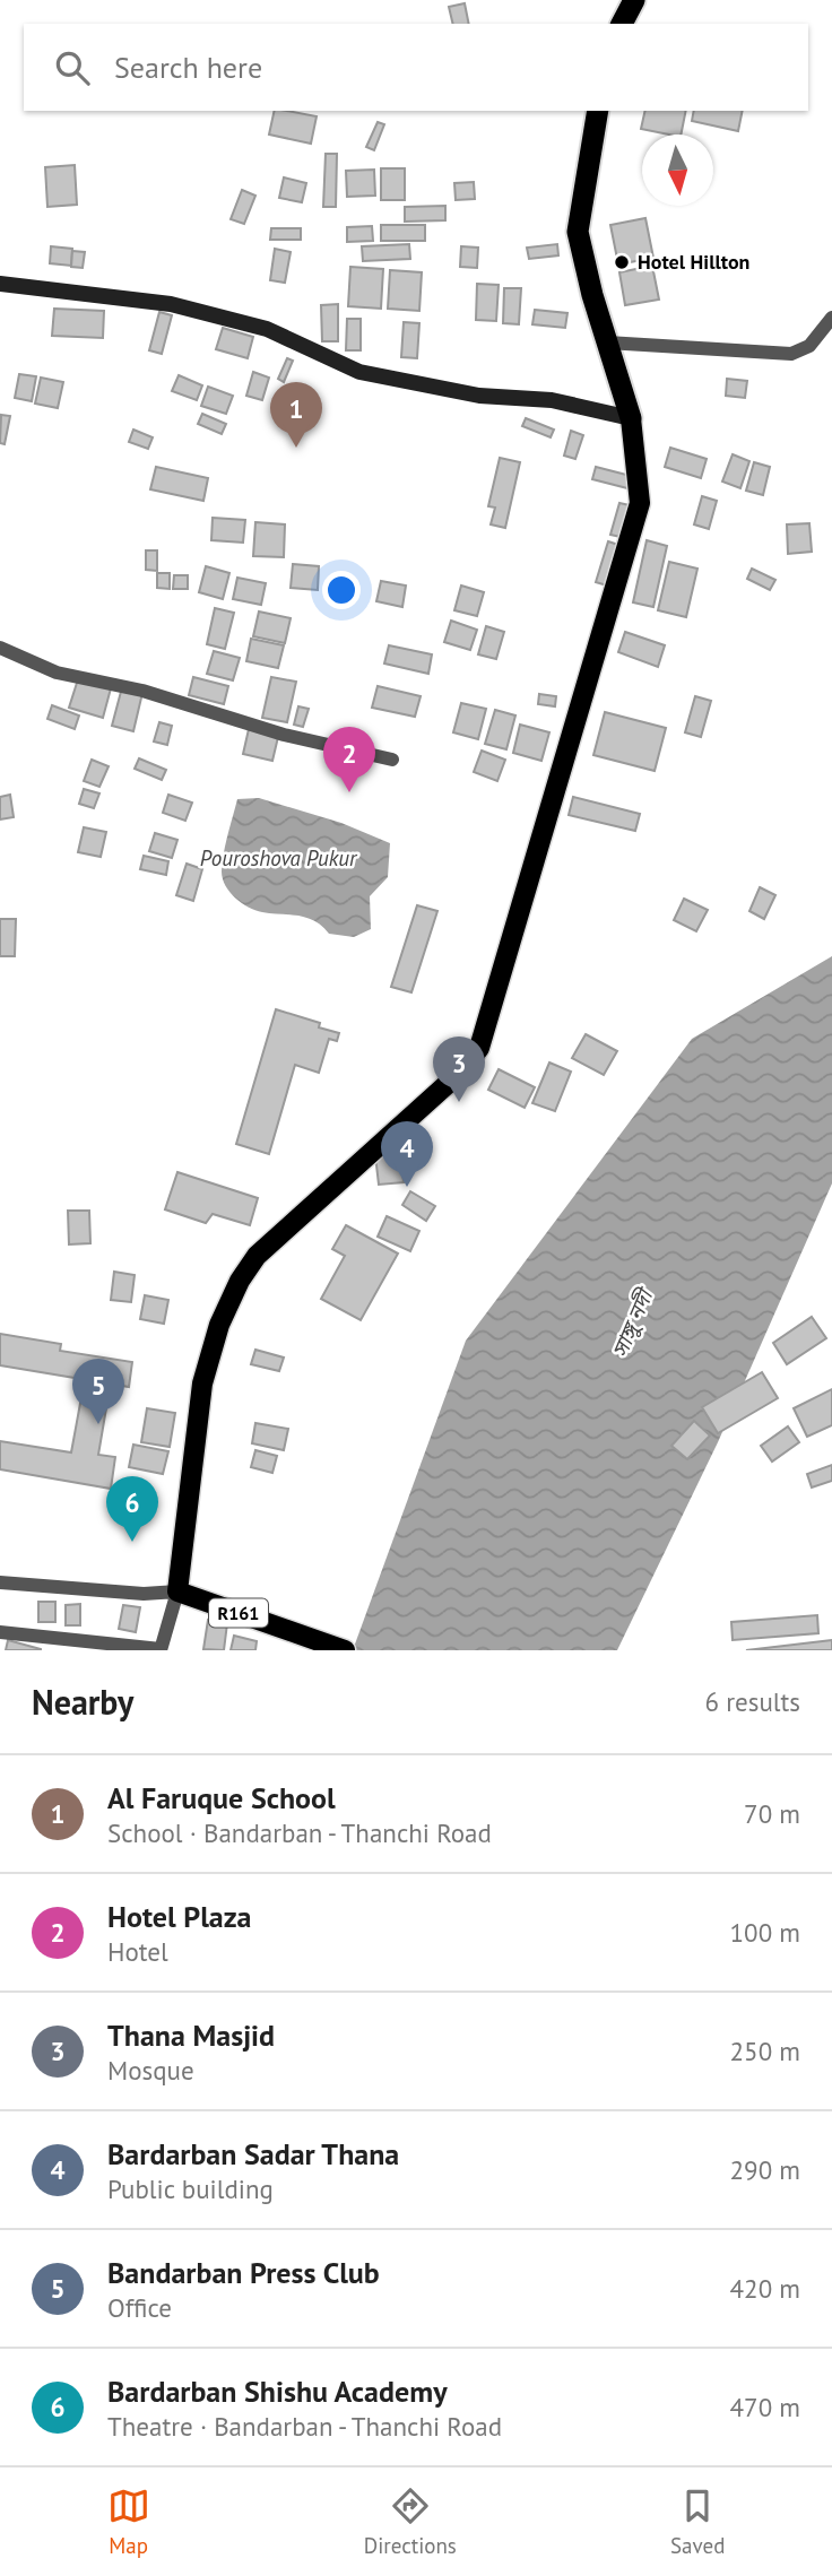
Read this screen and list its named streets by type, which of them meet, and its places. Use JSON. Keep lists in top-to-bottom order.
{
  "streets": {
    "main road": ["R161"]
  },
  "water": ["Pouroshova Pukur", "সাঙ্গু নদী"],
  "places": ["Hotel Hillton"],
  "north": "bottom",
  "page": {
    "search": "Search here",
    "pins": [
      "1",
      "2",
      "3",
      "4",
      "5",
      "6"
    ],
    "heading": ["Nearby", "6 results"],
    "list": [
      {
        "mark": "1",
        "name": "Al Faruque School",
        "note": "School · Bandarban - Thanchi Road",
        "value": "70 m"
      },
      {
        "mark": "2",
        "name": "Hotel Plaza",
        "note": "Hotel",
        "value": "100 m"
      },
      {
        "mark": "3",
        "name": "Thana Masjid",
        "note": "Mosque",
        "value": "250 m"
      },
      {
        "mark": "4",
        "name": "Bardarban Sadar Thana",
        "note": "Public building",
        "value": "290 m"
      },
      {
        "mark": "5",
        "name": "Bandarban Press Club",
        "note": "Office",
        "value": "420 m"
      },
      {
        "mark": "6",
        "name": "Bardarban Shishu Academy",
        "note": "Theatre · Bandarban - Thanchi Road",
        "value": "470 m"
      }
    ],
    "nav": ["Map", "Directions", "Saved"]
  }
}
